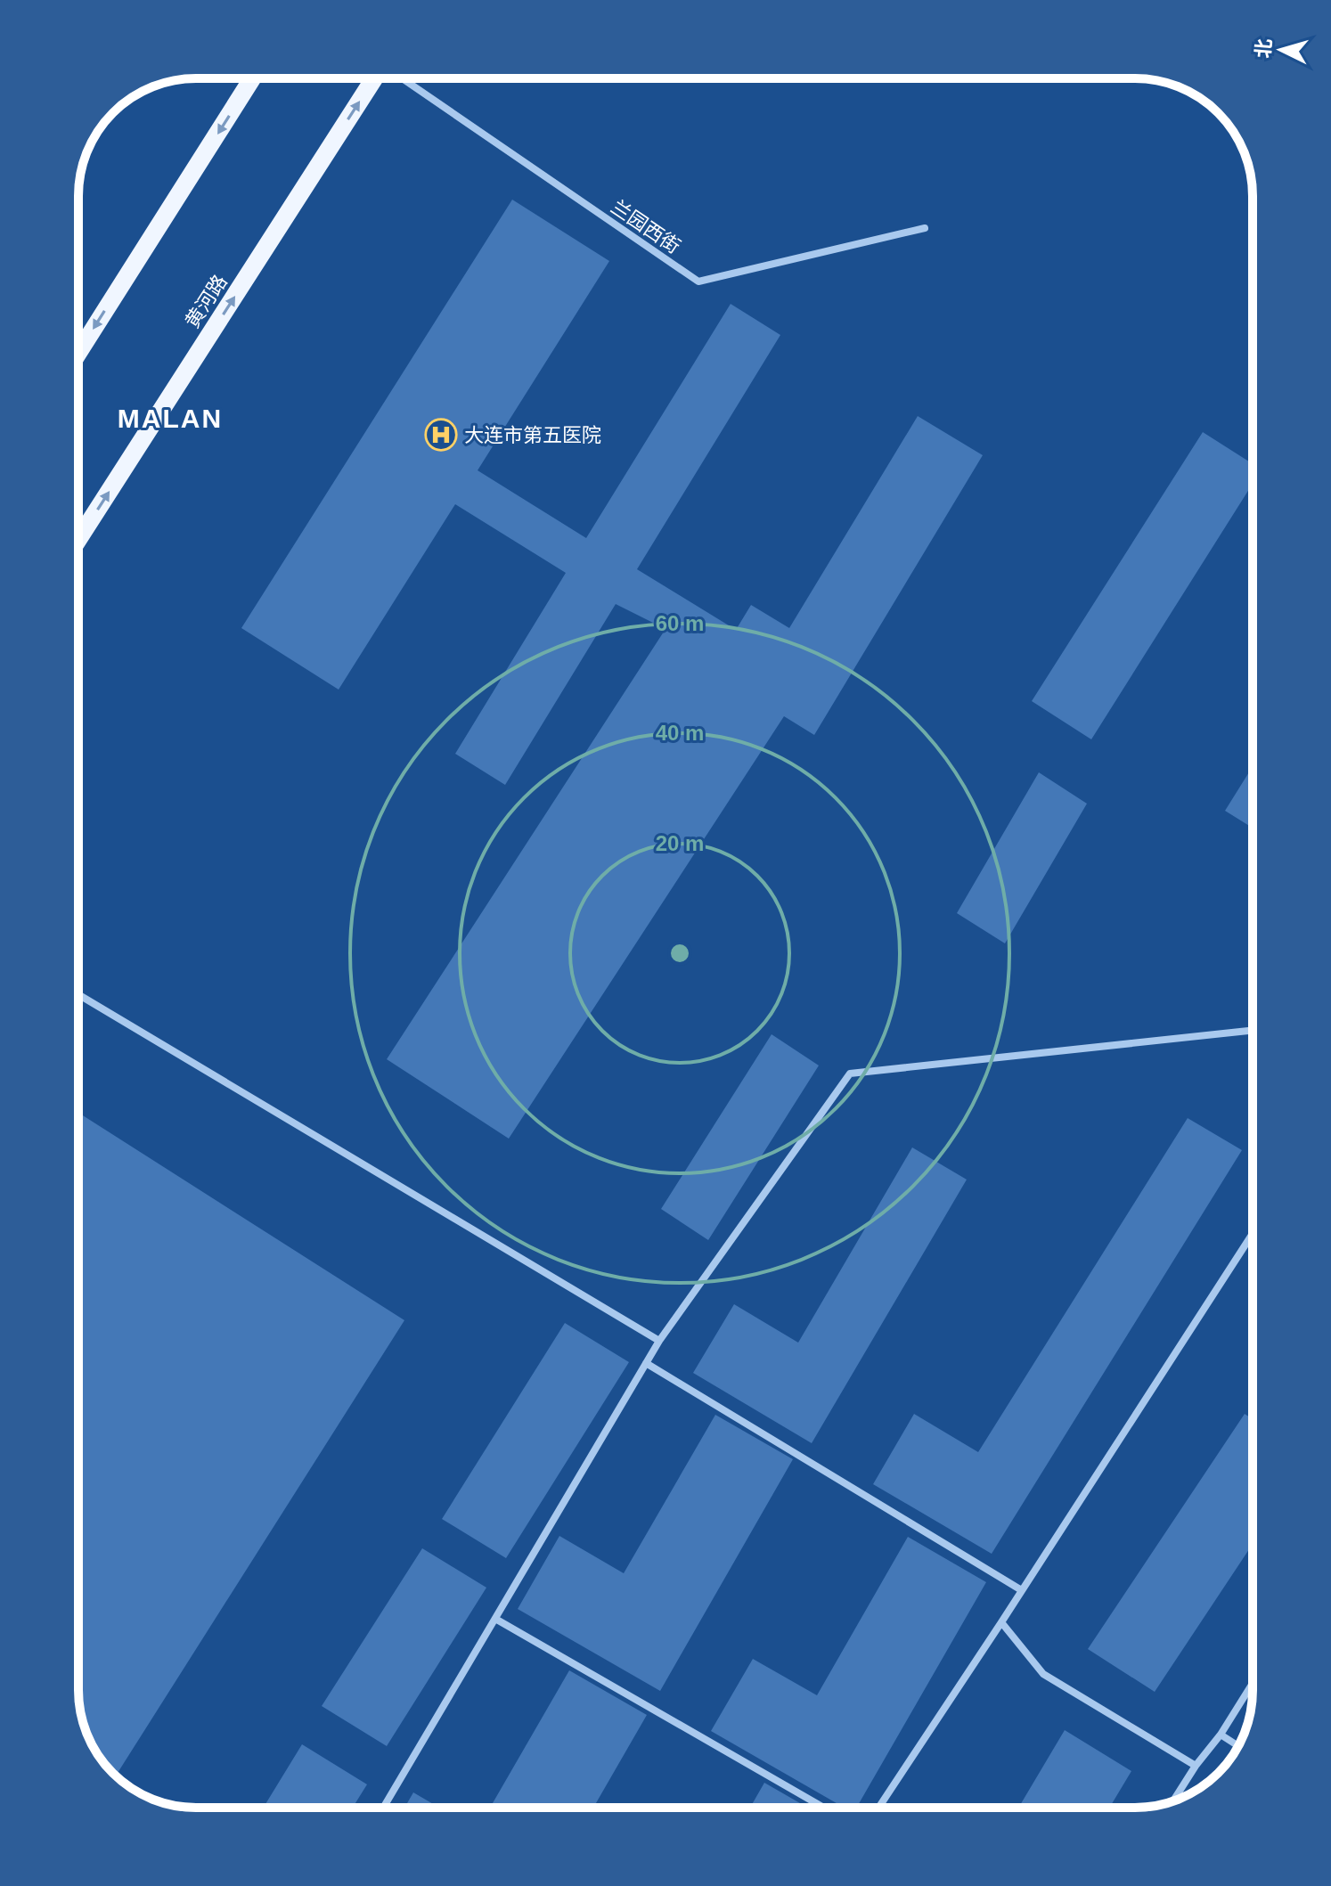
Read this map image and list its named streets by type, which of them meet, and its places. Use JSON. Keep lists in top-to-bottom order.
{
  "streets": {
    "main road": ["黄河路"],
    "street": ["兰园西街"]
  },
  "districts": ["MALAN"],
  "places": {
    "hospital": ["大连市第五医院"]
  },
  "north": "left",
  "rings": ["60 m", "40 m", "20 m"]
}
